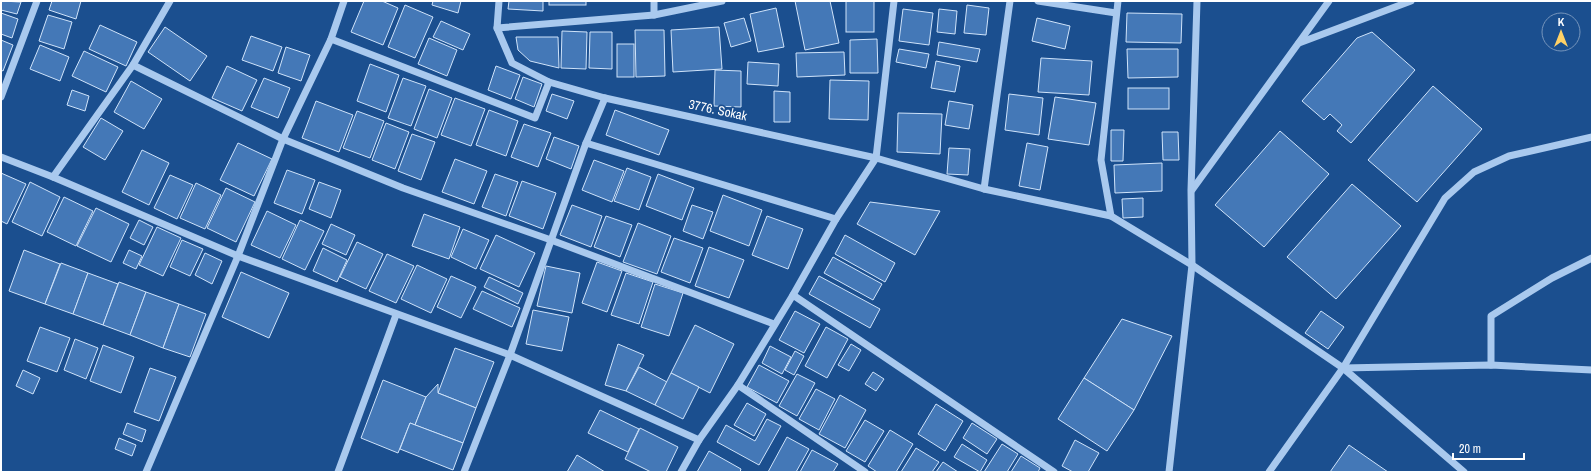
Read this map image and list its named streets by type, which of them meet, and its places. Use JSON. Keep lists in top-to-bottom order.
{
  "streets": {
    "street": ["3776. Sokak"]
  },
  "scale_bar": "20 m",
  "north": "top"
}
